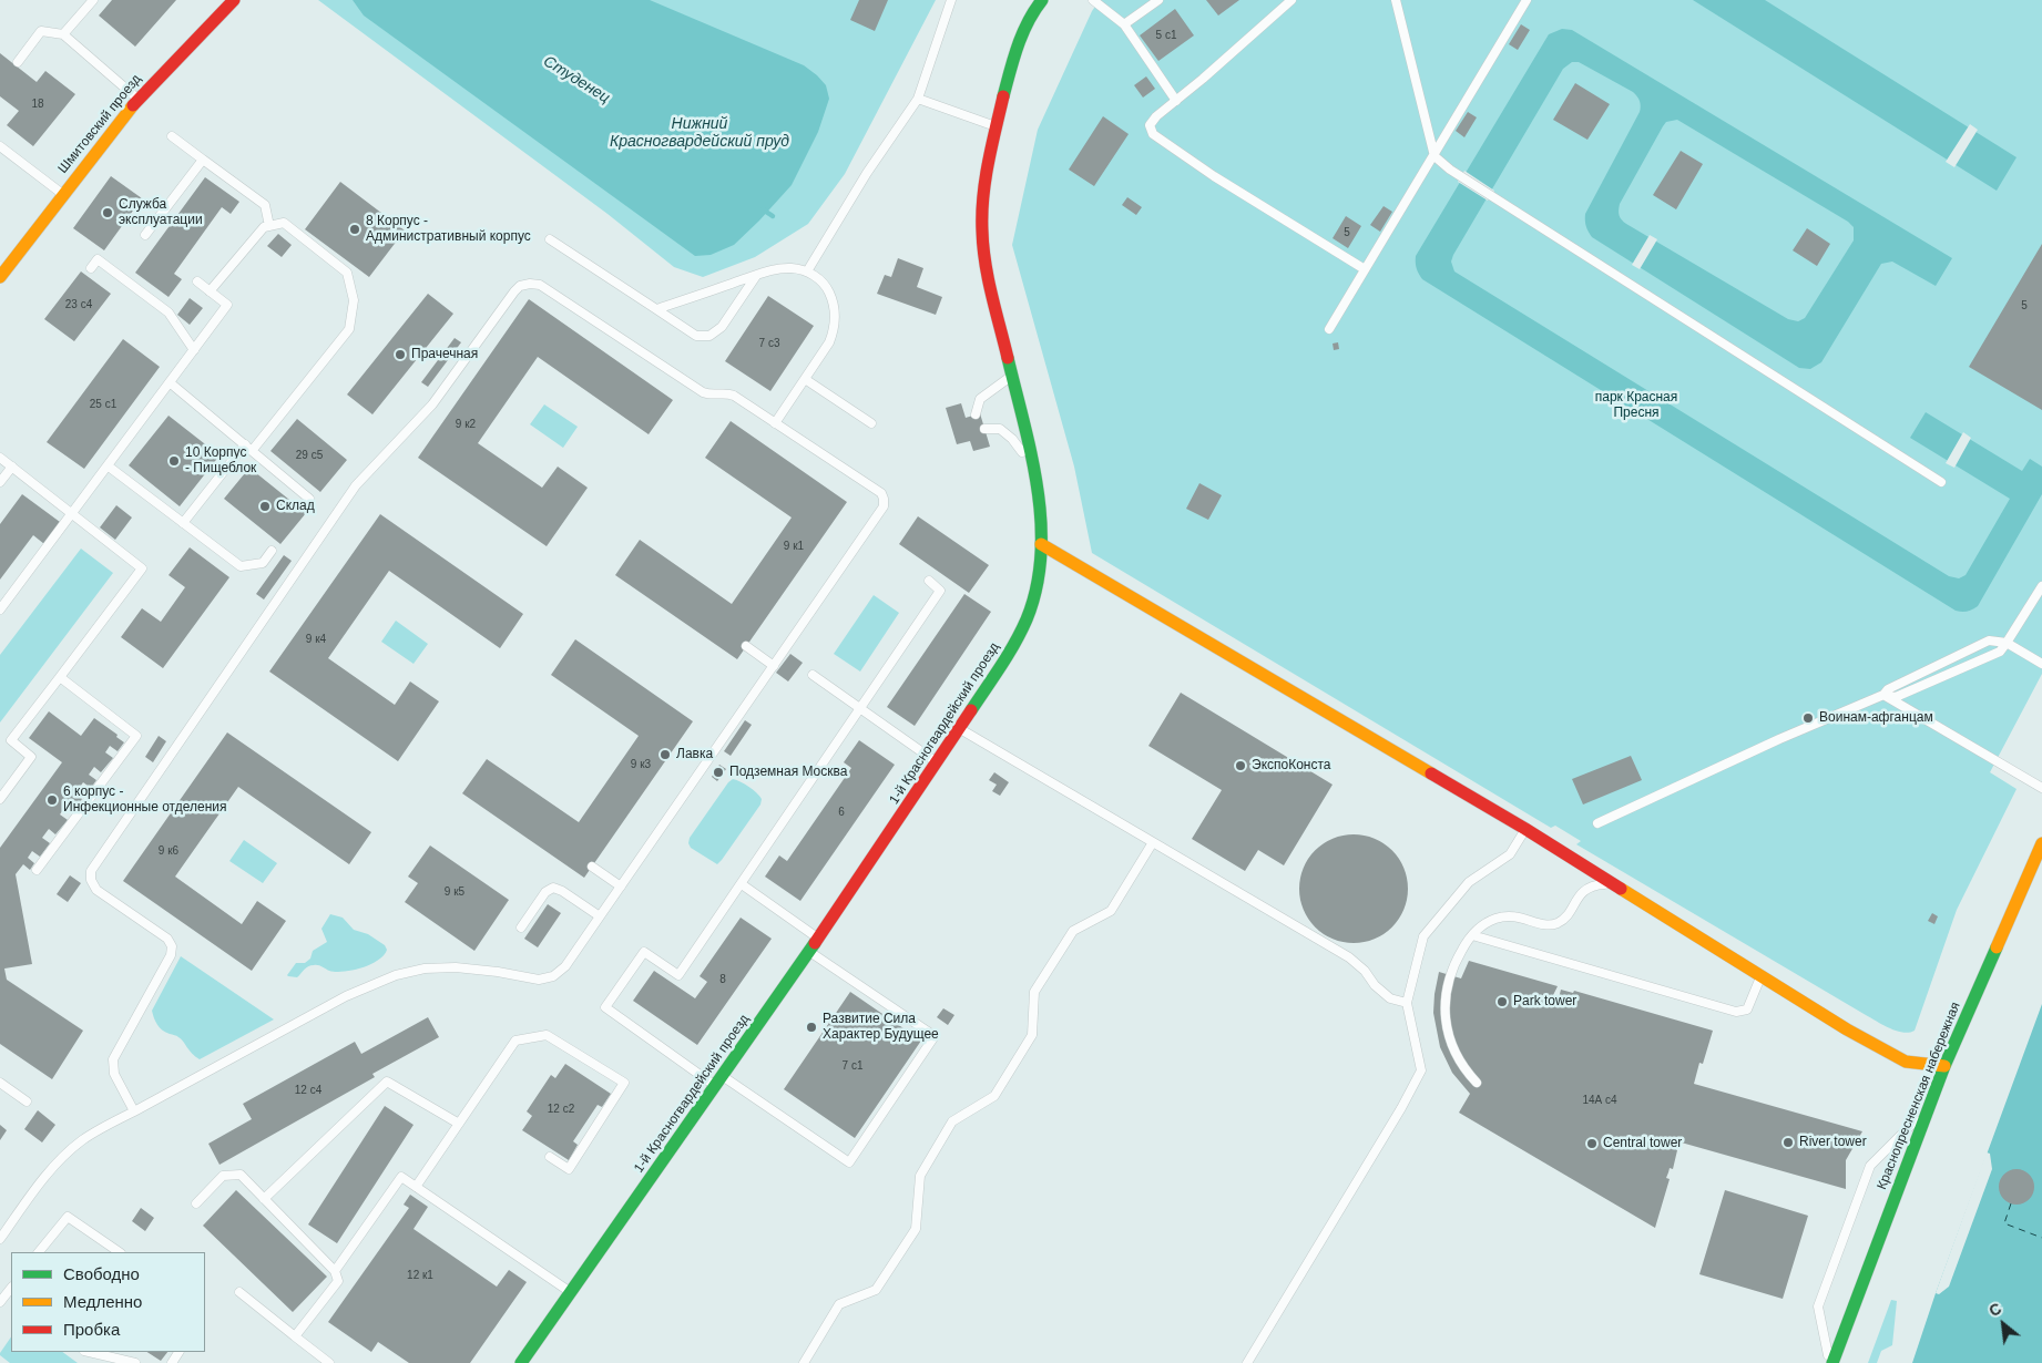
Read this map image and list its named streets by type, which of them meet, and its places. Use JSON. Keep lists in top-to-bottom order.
{
  "streets": {
    "street": ["Шмитовский проезд", "1-й Красногвардейский проезд", "Краснопресненская набережная"]
  },
  "water": ["Студенец", "Нижний Красногвардейский пруд"],
  "parks": ["парк Красная Пресня"],
  "places": [
    "Служба эксплуатации",
    "8 Корпус - Административный корпус",
    "Прачечная",
    "10 Корпус - Пищеблок",
    "Склад",
    "Воинам-афганцам",
    "Лавка",
    "ЭкспоКонста",
    "Подземная Москва",
    "6 корпус - Инфекционные отделения",
    "Park tower",
    "Развитие Сила Характер Будущее",
    "River tower",
    "Central tower"
  ],
  "house_numbers": [
    "5 с1",
    "18",
    "5",
    "23 с4",
    "5",
    "7 с3",
    "25 с1",
    "9 к2",
    "29 с5",
    "9 к1",
    "9 к4",
    "9 к3",
    "6",
    "9 к6",
    "9 к5",
    "8",
    "7 с1",
    "12 с4",
    "14А с4",
    "12 с2",
    "12 к1"
  ],
  "legend": ["Свободно", "Медленно", "Пробка"],
  "north": "top left"
}
